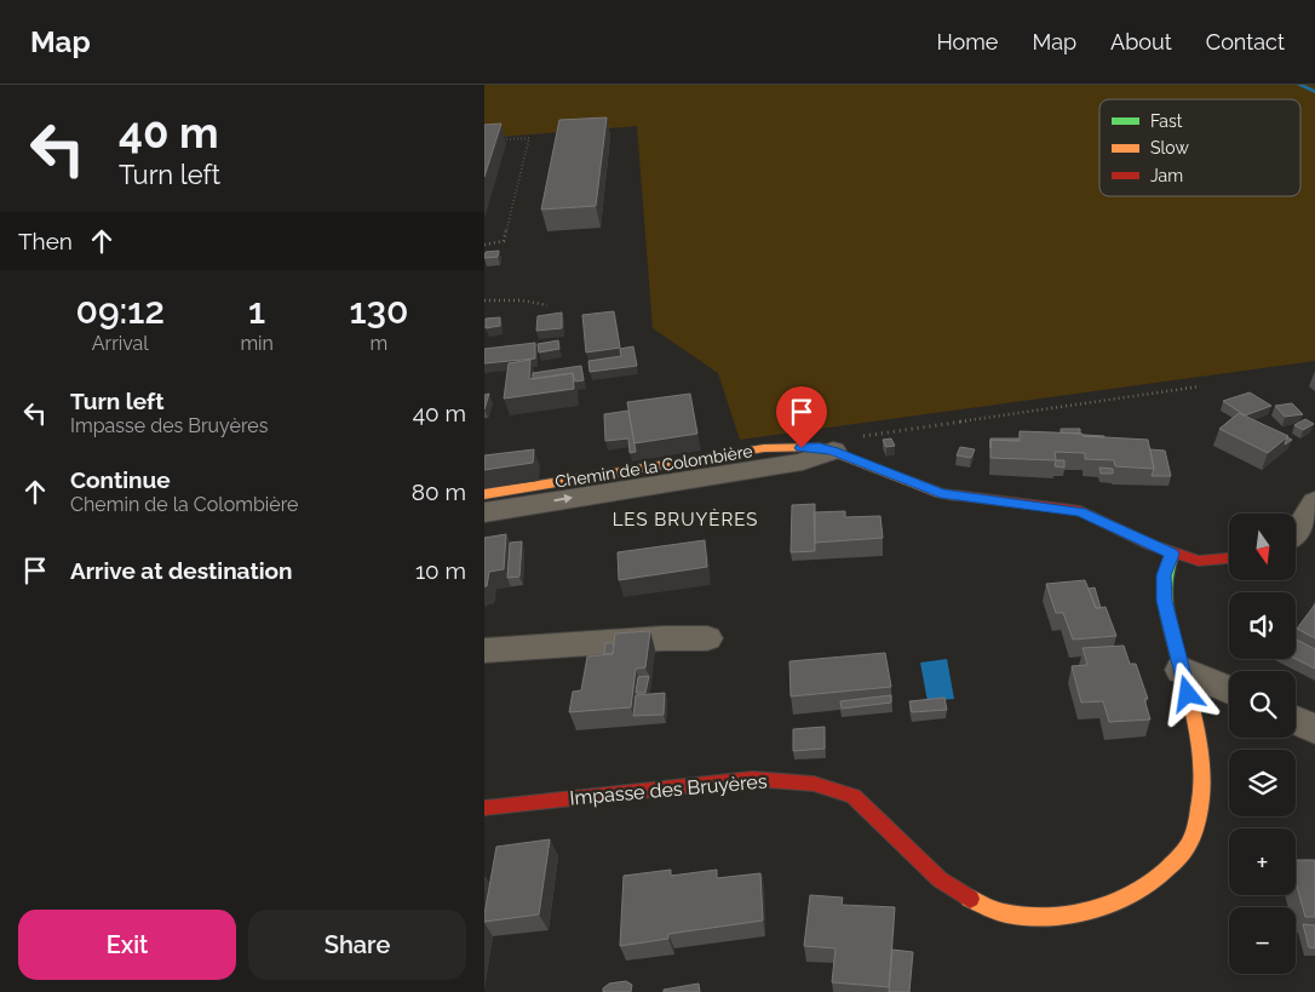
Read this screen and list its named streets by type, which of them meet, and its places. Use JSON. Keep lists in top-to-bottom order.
{
  "streets": {
    "street": ["Chemin de la Colombière", "Impasse des Bruyères"]
  },
  "districts": ["LES BRUYÈRES"],
  "legend": ["Fast", "Slow", "Jam"],
  "north": "bottom",
  "page": {
    "header": "Map",
    "nav": [
      "Home",
      "Map",
      "About",
      "Contact"
    ],
    "turn": ["40 m", "Turn left"],
    "then": "Then",
    "eta": [
      "09:12",
      "Arrival",
      "1",
      "min",
      "130",
      "m"
    ],
    "list": [
      {
        "name": "Turn left",
        "note": "Impasse des Bruyères",
        "value": "40 m"
      },
      {
        "name": "Continue",
        "note": "Chemin de la Colombière",
        "value": "80 m"
      },
      {
        "name": "Arrive at destination",
        "value": "10 m"
      }
    ],
    "map_buttons": ["+", "−"],
    "buttons": ["Exit", "Share"]
  }
}
